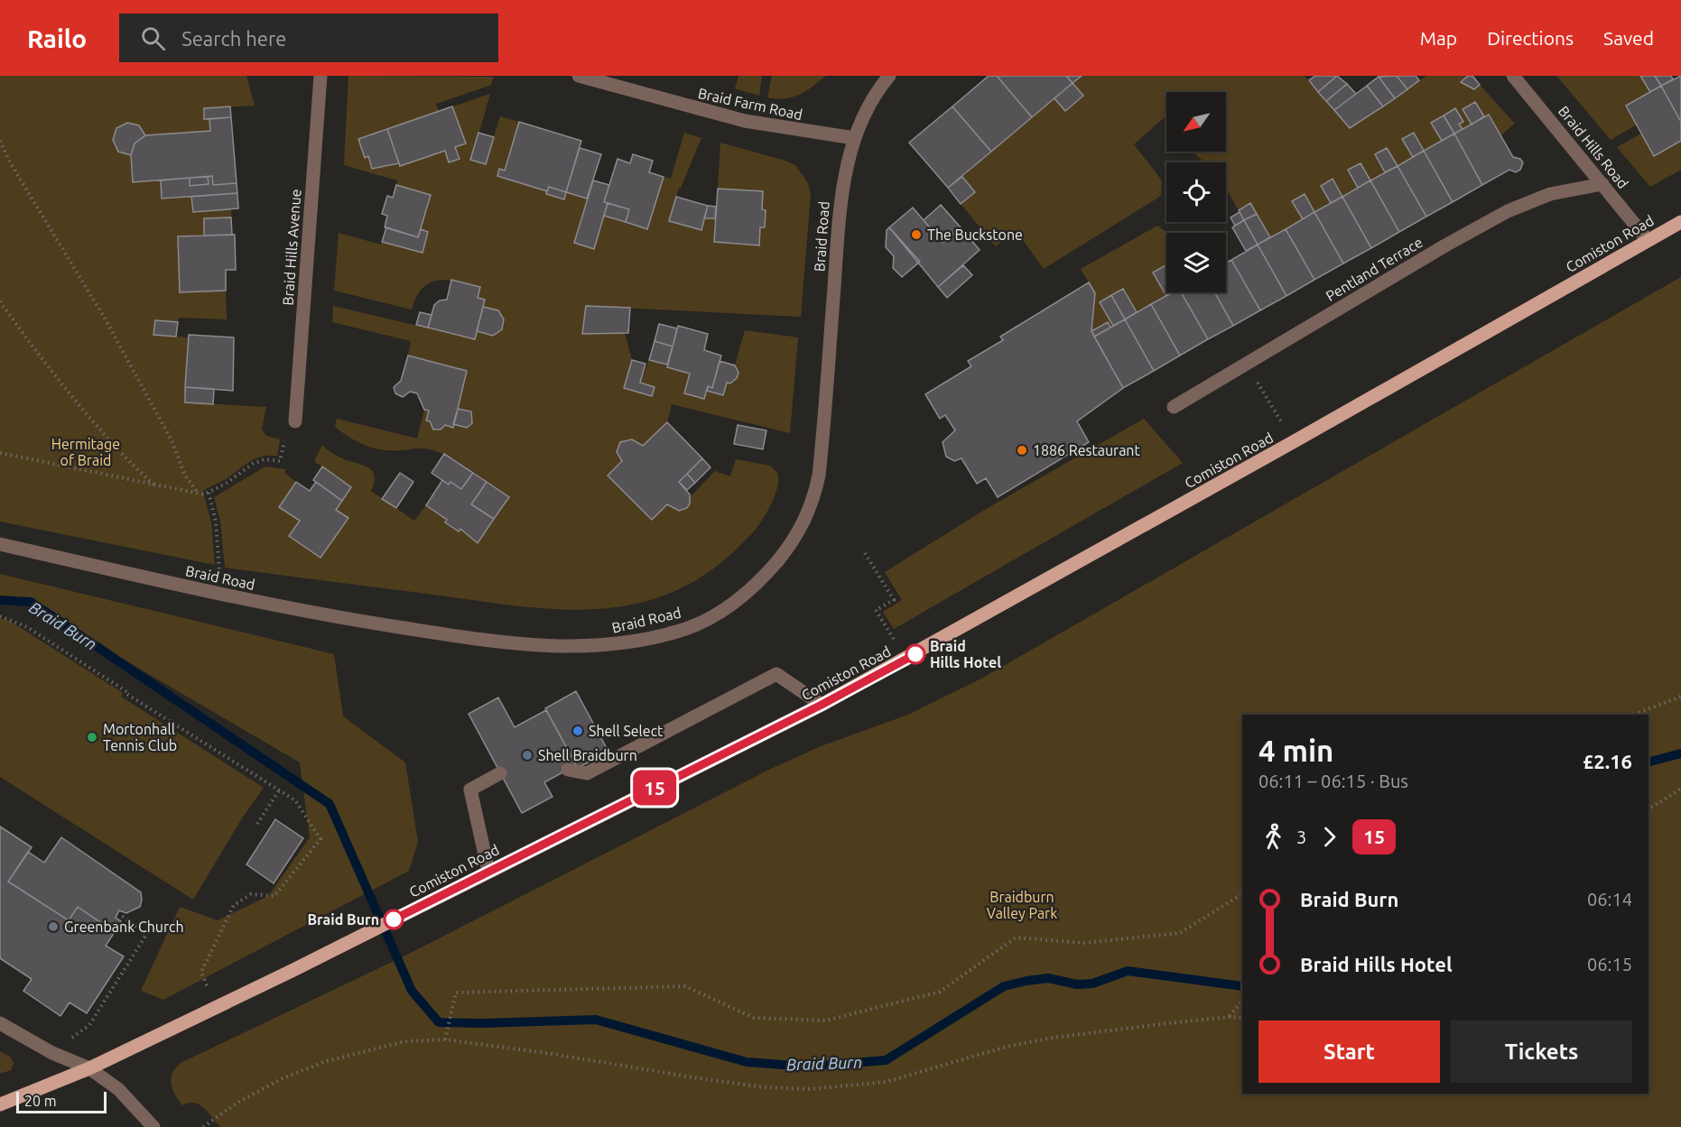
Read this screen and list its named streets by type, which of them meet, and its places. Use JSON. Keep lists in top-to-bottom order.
{
  "streets": {
    "main road": ["Comiston Road"],
    "street": [
      "Braid Farm Road",
      "Braid Hills Road",
      "Braid Road",
      "Braid Hills Avenue",
      "Pentland Terrace"
    ]
  },
  "crossings": [
    ["Braid Farm Road", "Braid Road"],
    ["Braid Hills Road", "Comiston Road"],
    ["Braid Hills Road", "Pentland Terrace"]
  ],
  "water": ["Braid Burn"],
  "parks": ["Hermitage of Braid", "Braidburn Valley Park"],
  "places": [
    "The Buckstone",
    "1886 Restaurant",
    "Braid Hills Hotel",
    "Shell Select",
    "Mortonhall Tennis Club",
    "Shell Braidburn",
    "Braid Burn",
    "Greenbank Church"
  ],
  "lines": ["bus line 15"],
  "scale_bar": "20 m",
  "north": "bottom left",
  "page": {
    "header": "Railo",
    "search": "Search here",
    "nav": ["Map", "Directions", "Saved"],
    "on_map": "15",
    "heading": ["4 min", "06:11 – 06:15 · Bus", "£2.16"],
    "legs": ["3", "15"],
    "list": [
      {
        "name": "Braid Burn",
        "value": "06:14"
      },
      {
        "name": "Braid Hills Hotel",
        "value": "06:15"
      }
    ],
    "buttons": ["Start", "Tickets"],
    "scale": "20 m"
  }
}
